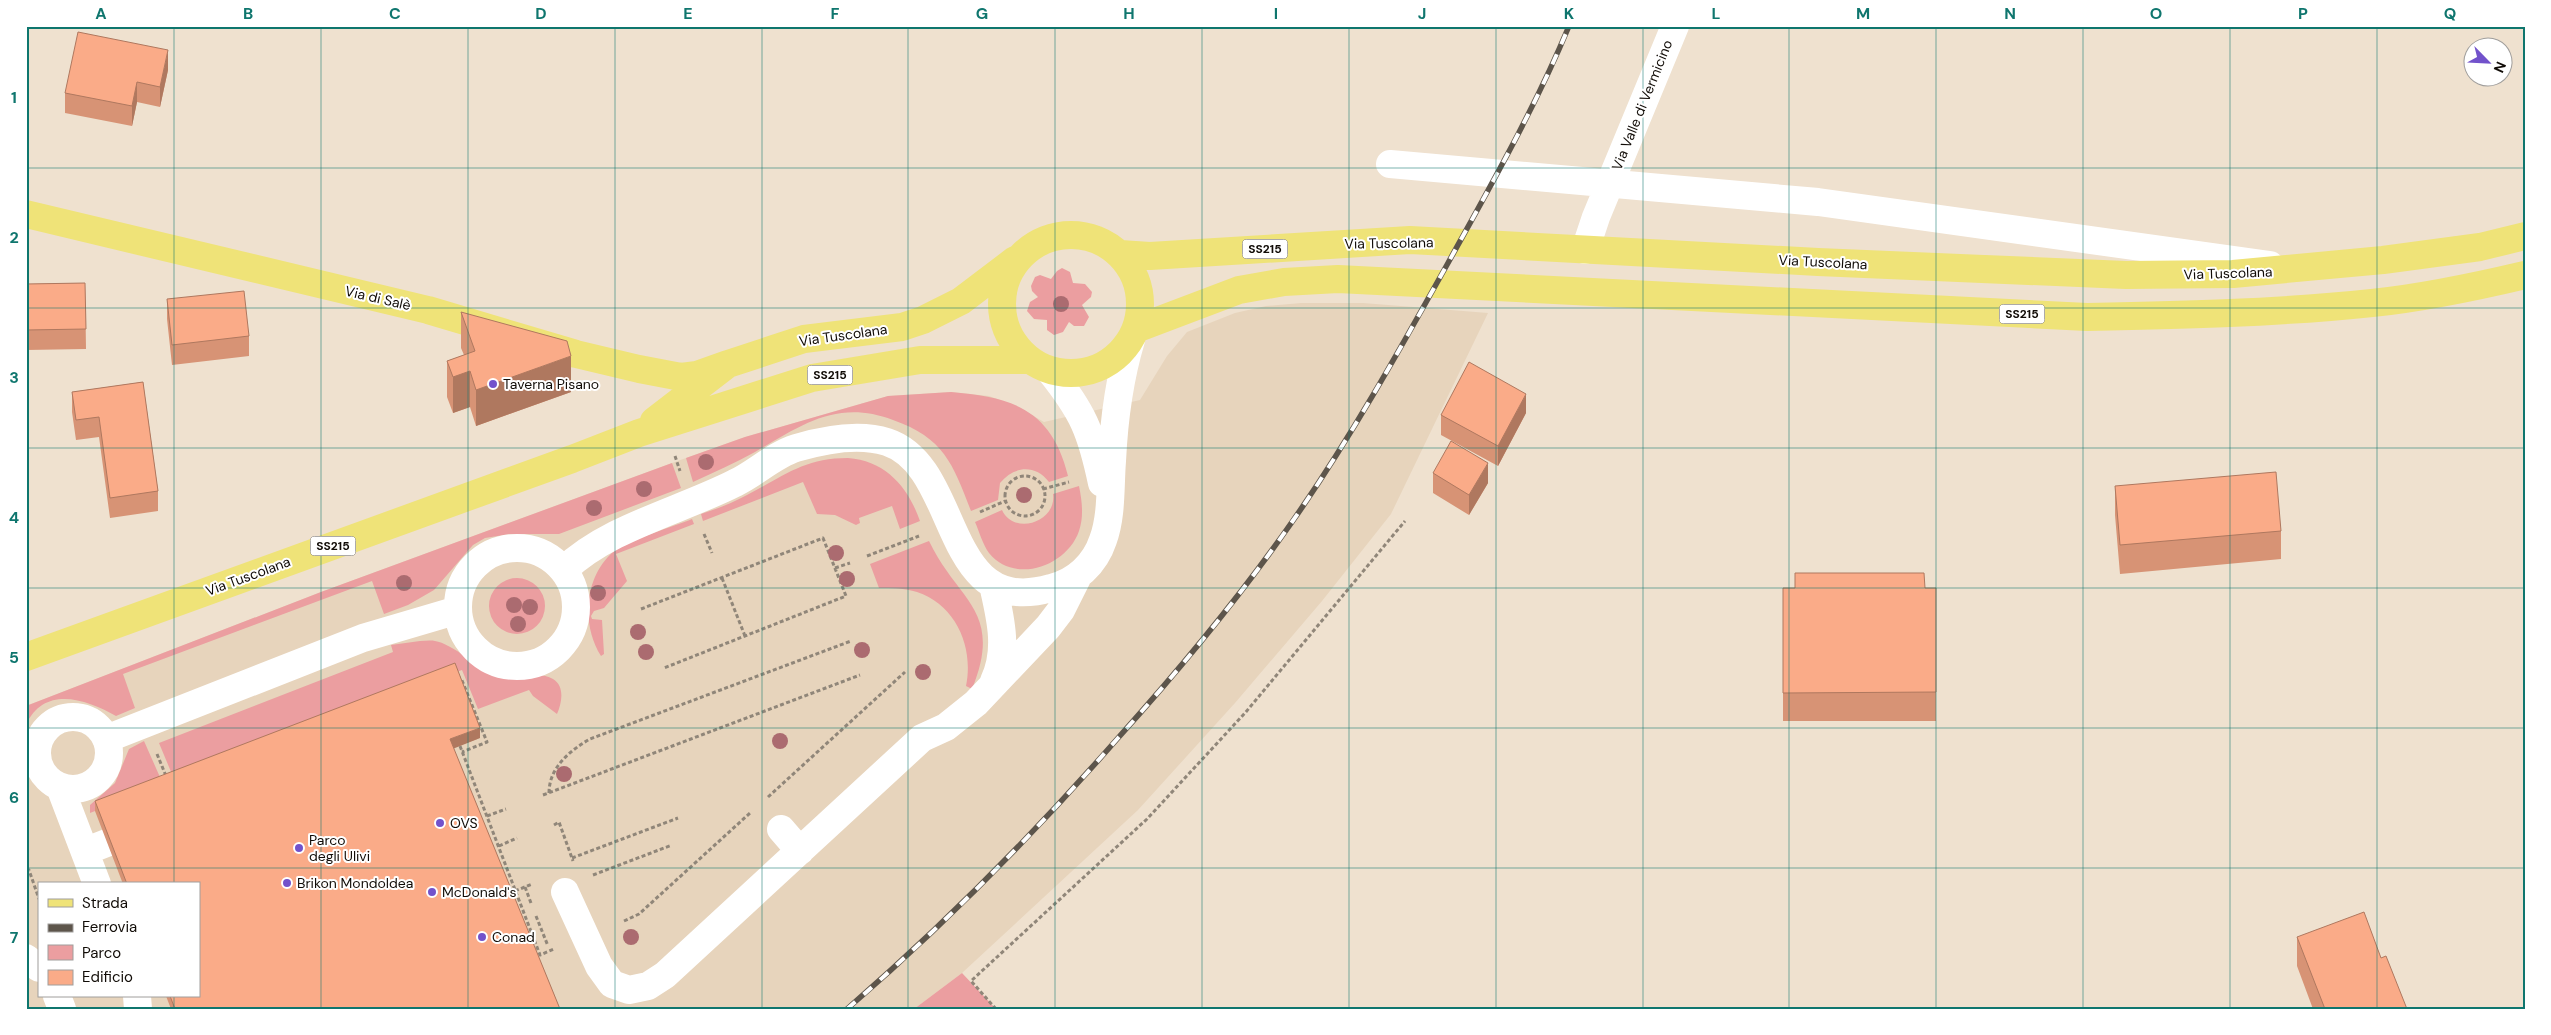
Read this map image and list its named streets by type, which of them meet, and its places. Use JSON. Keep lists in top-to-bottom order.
{
  "streets": {
    "main road": ["Via Tuscolana", "SS215", "Via di Salè"],
    "street": ["Via Valle di Vermicino"]
  },
  "crossings": [
    ["Via Valle di Vermicino", "Via Tuscolana"],
    ["Via Tuscolana", "SS215"],
    ["Via Tuscolana", "Via di Salè"]
  ],
  "places": [
    "Taverna Pisano",
    "OVS",
    "Parco degli Ulivi",
    "Brikon MondoIdea",
    "McDonald's",
    "Conad"
  ],
  "legend": [
    "Strada",
    "Ferrovia",
    "Parco",
    "Edificio"
  ],
  "north": "bottom right",
  "grid": {
    "columns": [
      "A",
      "B",
      "C",
      "D",
      "E",
      "F",
      "G",
      "H",
      "I",
      "J",
      "K",
      "L",
      "M",
      "N",
      "O",
      "P",
      "Q"
    ],
    "rows": [
      "1",
      "2",
      "3",
      "4",
      "5",
      "6",
      "7"
    ]
  }
}
